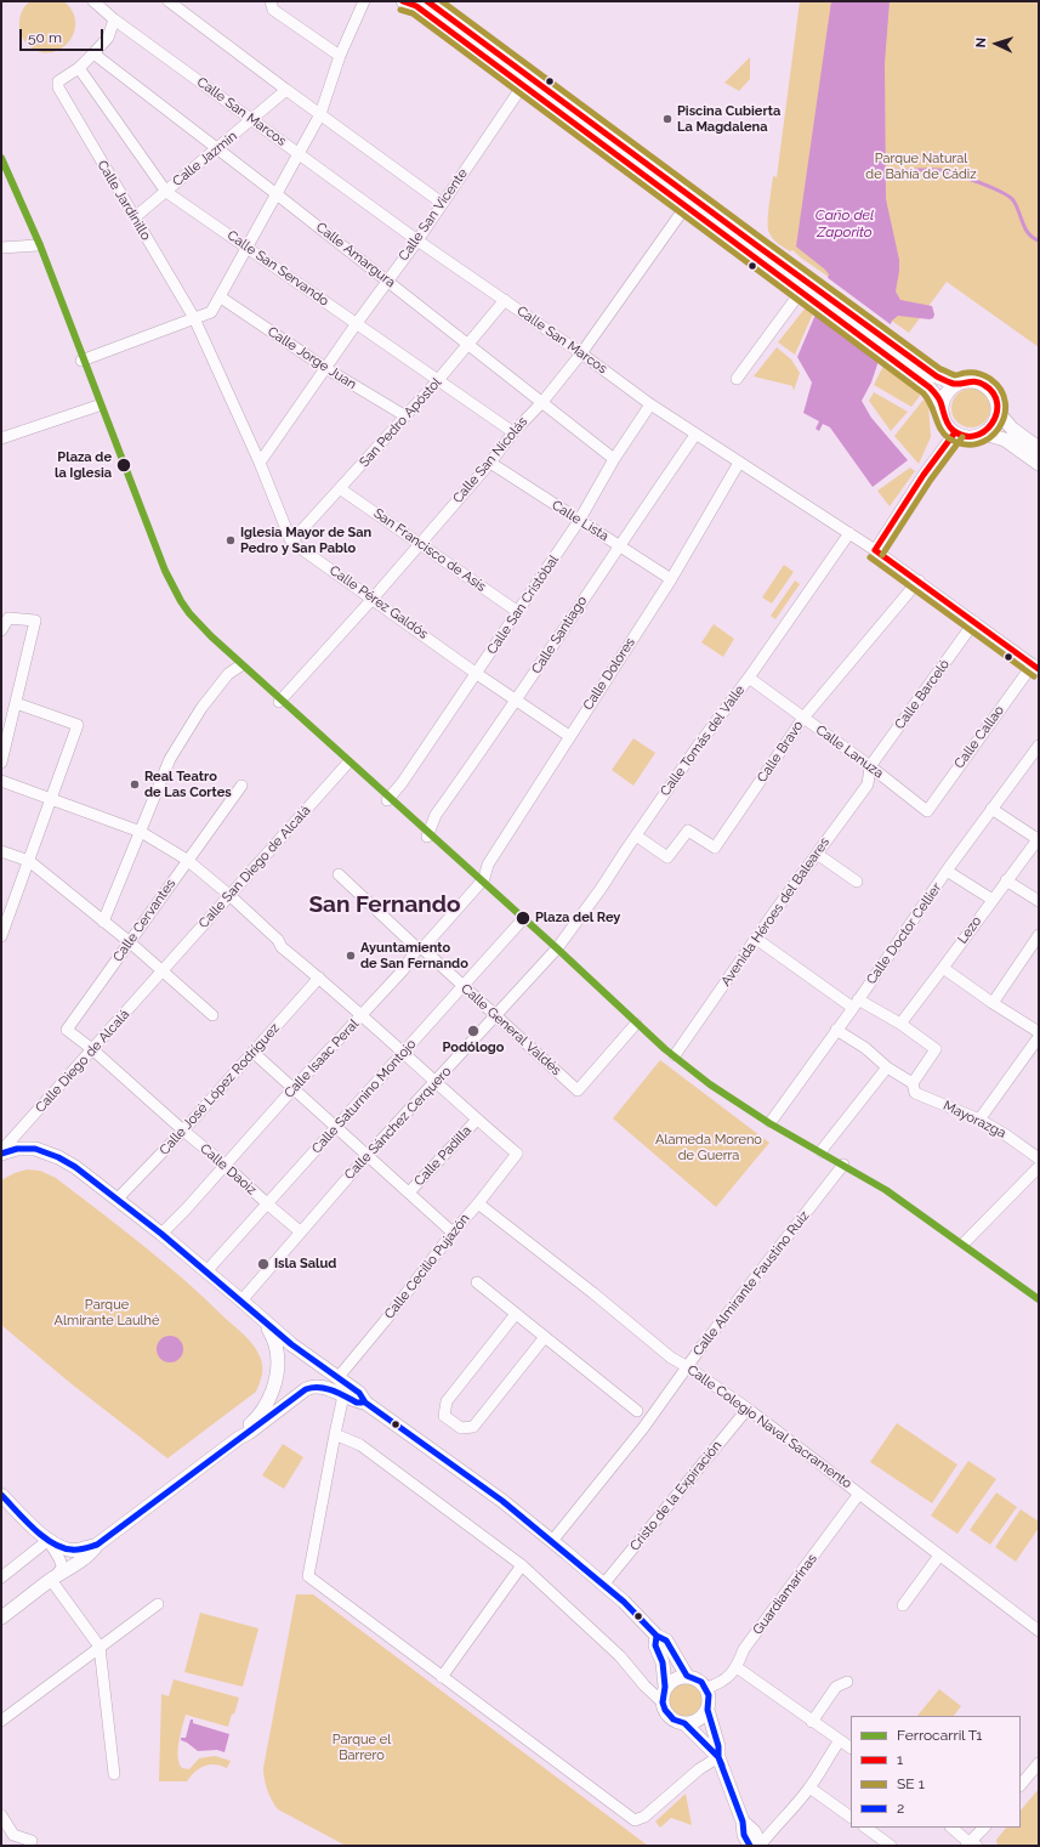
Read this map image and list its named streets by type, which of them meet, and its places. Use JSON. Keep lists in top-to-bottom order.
{
  "streets": {
    "street": [
      "Calle San Marcos",
      "Calle Jazmín",
      "Calle Jardinillo",
      "Calle San Vicente",
      "Calle Amargura",
      "Calle San Servando",
      "Calle Jorge Juan",
      "San Pedro Apóstol",
      "Calle San Nicolás",
      "Calle Lista",
      "San Francisco de Asís",
      "Calle Pérez Galdós",
      "Calle San Cristóbal",
      "Calle Santiago",
      "Calle Dolores",
      "Calle Barceló",
      "Calle Callao",
      "Calle Tomás del Valle",
      "Calle Bravo",
      "Calle Lanuza",
      "Calle San Diego de Alcalá",
      "Avenida Héroes del Baleares",
      "Calle Cervantes",
      "Lezo",
      "Calle Doctor Cellier",
      "Calle General Valdés",
      "Calle Isaac Peral",
      "Calle Diego de Alcalá",
      "Calle José López Rodríguez",
      "Calle Saturnino Montojo",
      "Mayorazga",
      "Calle Sánchez Cerquero",
      "Calle Padilla",
      "Calle Daoiz",
      "Calle Cecilio Pujazón",
      "Calle Almirante Faustino Ruiz",
      "Calle Colegio Naval Sacramento",
      "Cristo de la Expiración",
      "Guardiamarinas"
    ]
  },
  "crossings": [
    ["Calle San Marcos", "Calle Jazmín"],
    ["Calle San Marcos", "Calle San Vicente"],
    ["Calle San Marcos", "San Pedro Apóstol"],
    ["Calle San Marcos", "Calle San Nicolás"],
    ["Calle San Marcos", "Calle San Cristóbal"],
    ["Calle San Marcos", "Calle Santiago"],
    ["Calle San Marcos", "Calle Dolores"],
    ["Calle San Marcos", "Calle Barceló"],
    ["Calle San Marcos", "Calle Callao"],
    ["Calle San Marcos", "Calle Tomás del Valle"],
    ["Calle San Marcos", "Calle Bravo"],
    ["Calle Jazmín", "Calle Jardinillo"],
    ["Calle Jazmín", "Calle Amargura"],
    ["Calle Jazmín", "Calle San Servando"],
    ["Calle Jardinillo", "Calle San Servando"],
    ["Calle San Vicente", "Calle Amargura"],
    ["Calle San Vicente", "Calle San Servando"],
    ["Calle San Vicente", "Calle Jorge Juan"],
    ["Calle Amargura", "San Pedro Apóstol"],
    ["Calle Amargura", "Calle San Nicolás"],
    ["Calle Amargura", "Calle San Cristóbal"],
    ["Calle San Servando", "San Pedro Apóstol"],
    ["Calle San Servando", "Calle San Nicolás"],
    ["Calle Jorge Juan", "San Pedro Apóstol"],
    ["San Pedro Apóstol", "San Francisco de Asís"],
    ["San Pedro Apóstol", "Calle Pérez Galdós"],
    ["Calle San Nicolás", "Calle Lista"],
    ["Calle San Nicolás", "San Francisco de Asís"],
    ["Calle San Nicolás", "Calle Pérez Galdós"],
    ["Calle Lista", "Calle San Cristóbal"],
    ["Calle Lista", "Calle Santiago"],
    ["Calle Lista", "Calle Dolores"],
    ["San Francisco de Asís", "Calle San Cristóbal"],
    ["Calle Pérez Galdós", "Calle San Cristóbal"],
    ["Calle Pérez Galdós", "Calle Santiago"],
    ["Calle Pérez Galdós", "Calle Dolores"],
    ["Calle Dolores", "Calle Isaac Peral"],
    ["Calle Barceló", "Calle Lanuza"],
    ["Calle Barceló", "Avenida Héroes del Baleares"],
    ["Calle Callao", "Calle Lanuza"],
    ["Calle Tomás del Valle", "Calle Bravo"],
    ["Calle Tomás del Valle", "Calle Lanuza"],
    ["Calle Tomás del Valle", "Calle Sánchez Cerquero"],
    ["Calle Bravo", "Calle Lanuza"],
    ["Calle Lanuza", "Avenida Héroes del Baleares"],
    ["Calle San Diego de Alcalá", "Calle Diego de Alcalá"],
    ["Calle Cervantes", "Calle Diego de Alcalá"],
    ["Calle Cervantes", "Calle Daoiz"],
    ["Calle General Valdés", "Calle Isaac Peral"],
    ["Calle General Valdés", "Calle Saturnino Montojo"],
    ["Calle General Valdés", "Calle Sánchez Cerquero"],
    ["Calle Isaac Peral", "Calle Daoiz"],
    ["Calle Diego de Alcalá", "Calle Daoiz"],
    ["Calle José López Rodríguez", "Calle Daoiz"],
    ["Calle Saturnino Montojo", "Calle Daoiz"],
    ["Calle Sánchez Cerquero", "Calle Daoiz"],
    ["Calle Padilla", "Calle Cecilio Pujazón"],
    ["Calle Cecilio Pujazón", "Calle Colegio Naval Sacramento"],
    ["Calle Almirante Faustino Ruiz", "Calle Colegio Naval Sacramento"],
    ["Calle Colegio Naval Sacramento", "Cristo de la Expiración"],
    ["Calle Colegio Naval Sacramento", "Guardiamarinas"]
  ],
  "districts": ["San Fernando"],
  "water": ["Caño del Zaporito"],
  "parks": [
    "Parque Natural de Bahía de Cádiz",
    "Alameda Moreno de Guerra",
    "Parque Almirante Laulhé",
    "Parque el Barrero"
  ],
  "places": [
    "Piscina Cubierta La Magdalena",
    "Plaza de la Iglesia",
    "Iglesia Mayor de San Pedro y San Pablo",
    "Real Teatro de Las Cortes",
    "Plaza del Rey",
    "Ayuntamiento de San Fernando",
    "Podólogo",
    "Isla Salud"
  ],
  "lines": ["transit line 1", "rail line T1", "transit line 2"],
  "legend": [
    "Ferrocarril T1",
    "1",
    "SE 1",
    "2"
  ],
  "scale_bar": "50 m",
  "north": "left"
}
